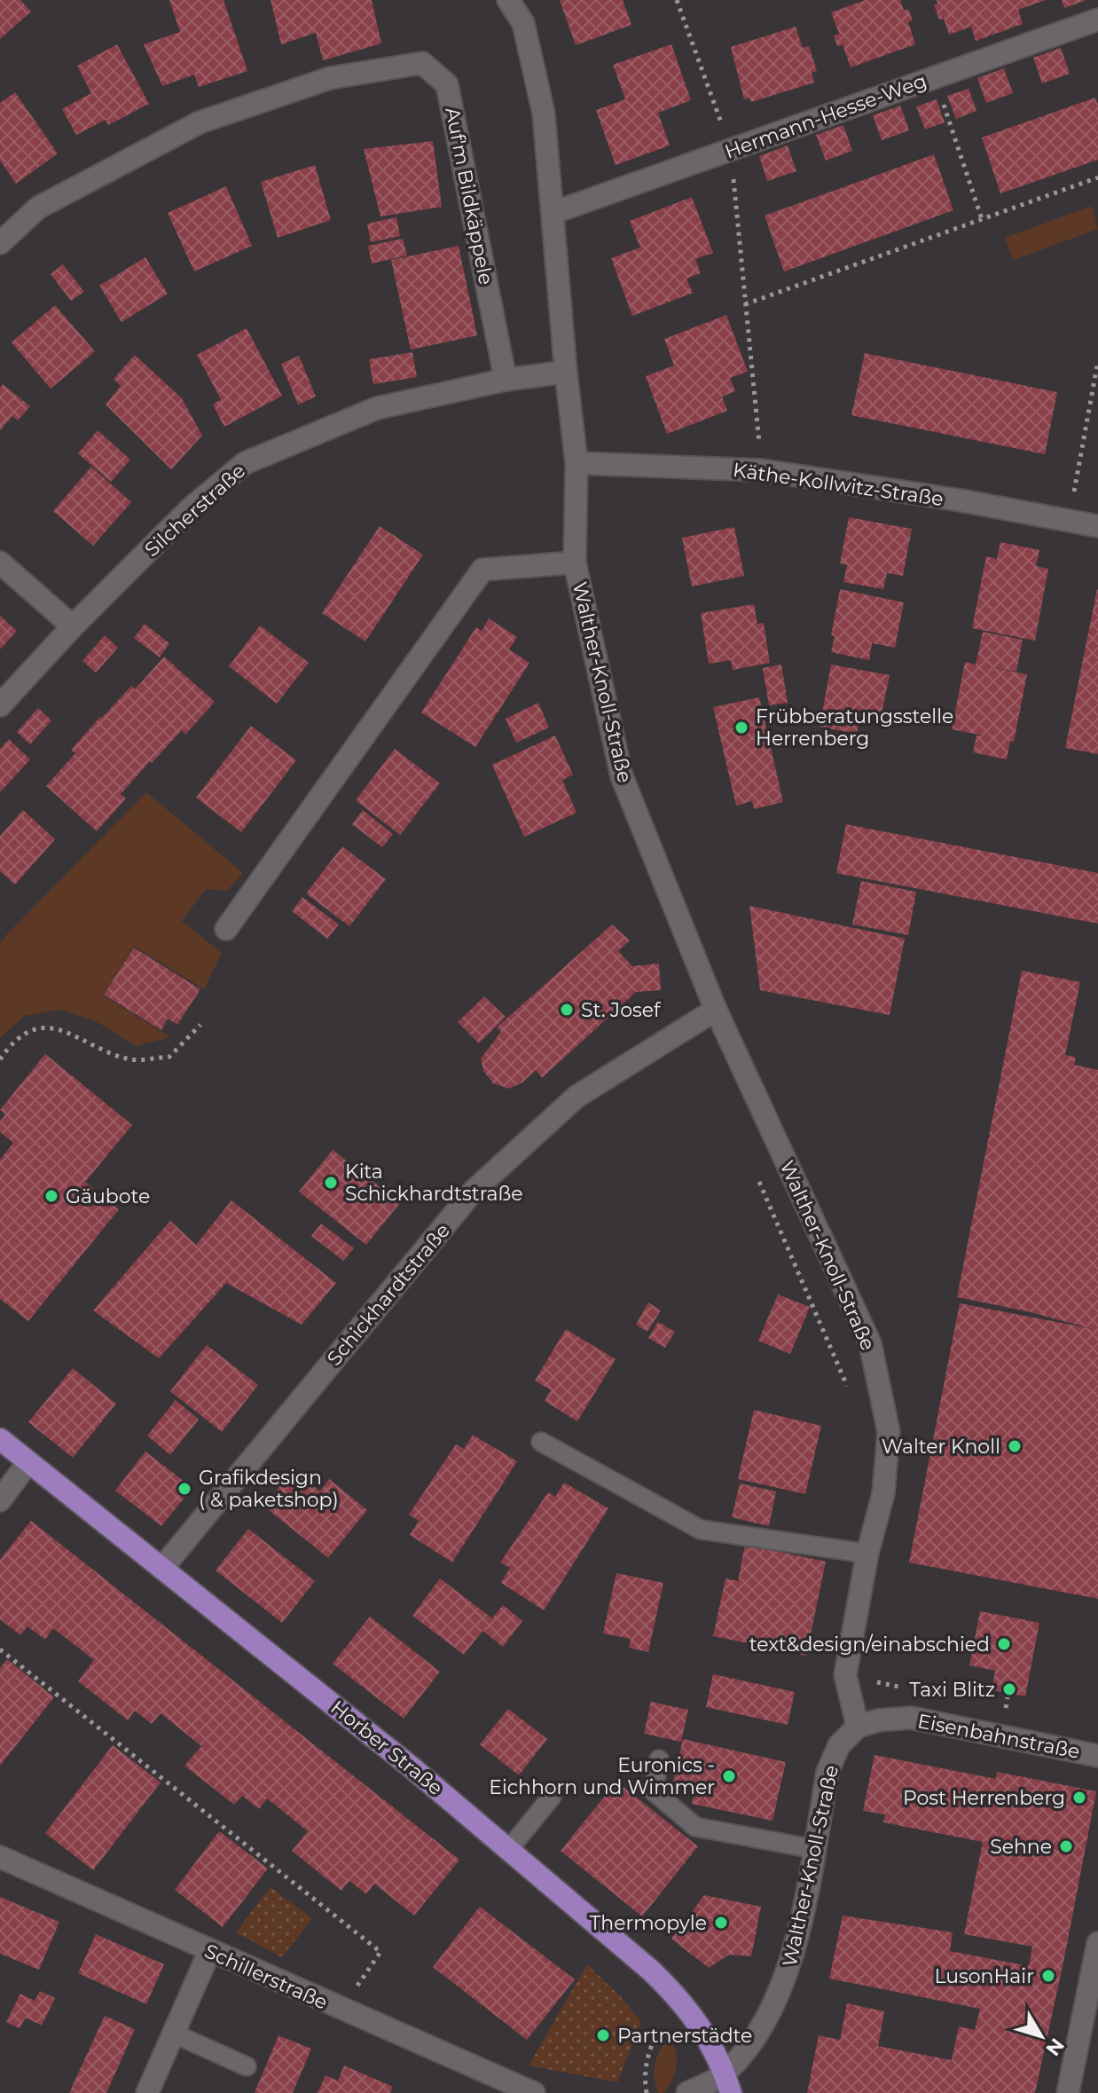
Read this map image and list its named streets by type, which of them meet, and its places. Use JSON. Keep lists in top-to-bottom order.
{
  "streets": {
    "main road": ["Horber Straße"],
    "street": [
      "Hermann-Hesse-Weg",
      "Auf'm Bildkäppele",
      "Käthe-Kollwitz-Straße",
      "Silcherstraße",
      "Walther-Knoll-Straße",
      "Schickhardtstraße",
      "Eisenbahnstraße",
      "Schillerstraße"
    ]
  },
  "crossings": [
    ["Hermann-Hesse-Weg", "Walther-Knoll-Straße"],
    ["Auf'm Bildkäppele", "Silcherstraße"],
    ["Käthe-Kollwitz-Straße", "Walther-Knoll-Straße"],
    ["Silcherstraße", "Walther-Knoll-Straße"],
    ["Walther-Knoll-Straße", "Schickhardtstraße"],
    ["Walther-Knoll-Straße", "Eisenbahnstraße"],
    ["Walther-Knoll-Straße", "Horber Straße"],
    ["Schickhardtstraße", "Horber Straße"]
  ],
  "places": [
    "Frübberatungsstelle Herrenberg",
    "St. Josef",
    "Kita Schickhardtstraße",
    "Gäubote",
    "Walter Knoll",
    "Grafikdesign ( & paketshop)",
    "text&design/einabschied",
    "Taxi Blitz",
    "Euronics - Eichhorn und Wimmer",
    "Post Herrenberg",
    "Sehne",
    "Thermopyle",
    "LusonHair",
    "Partnerstädte"
  ],
  "north": "bottom right"
}
